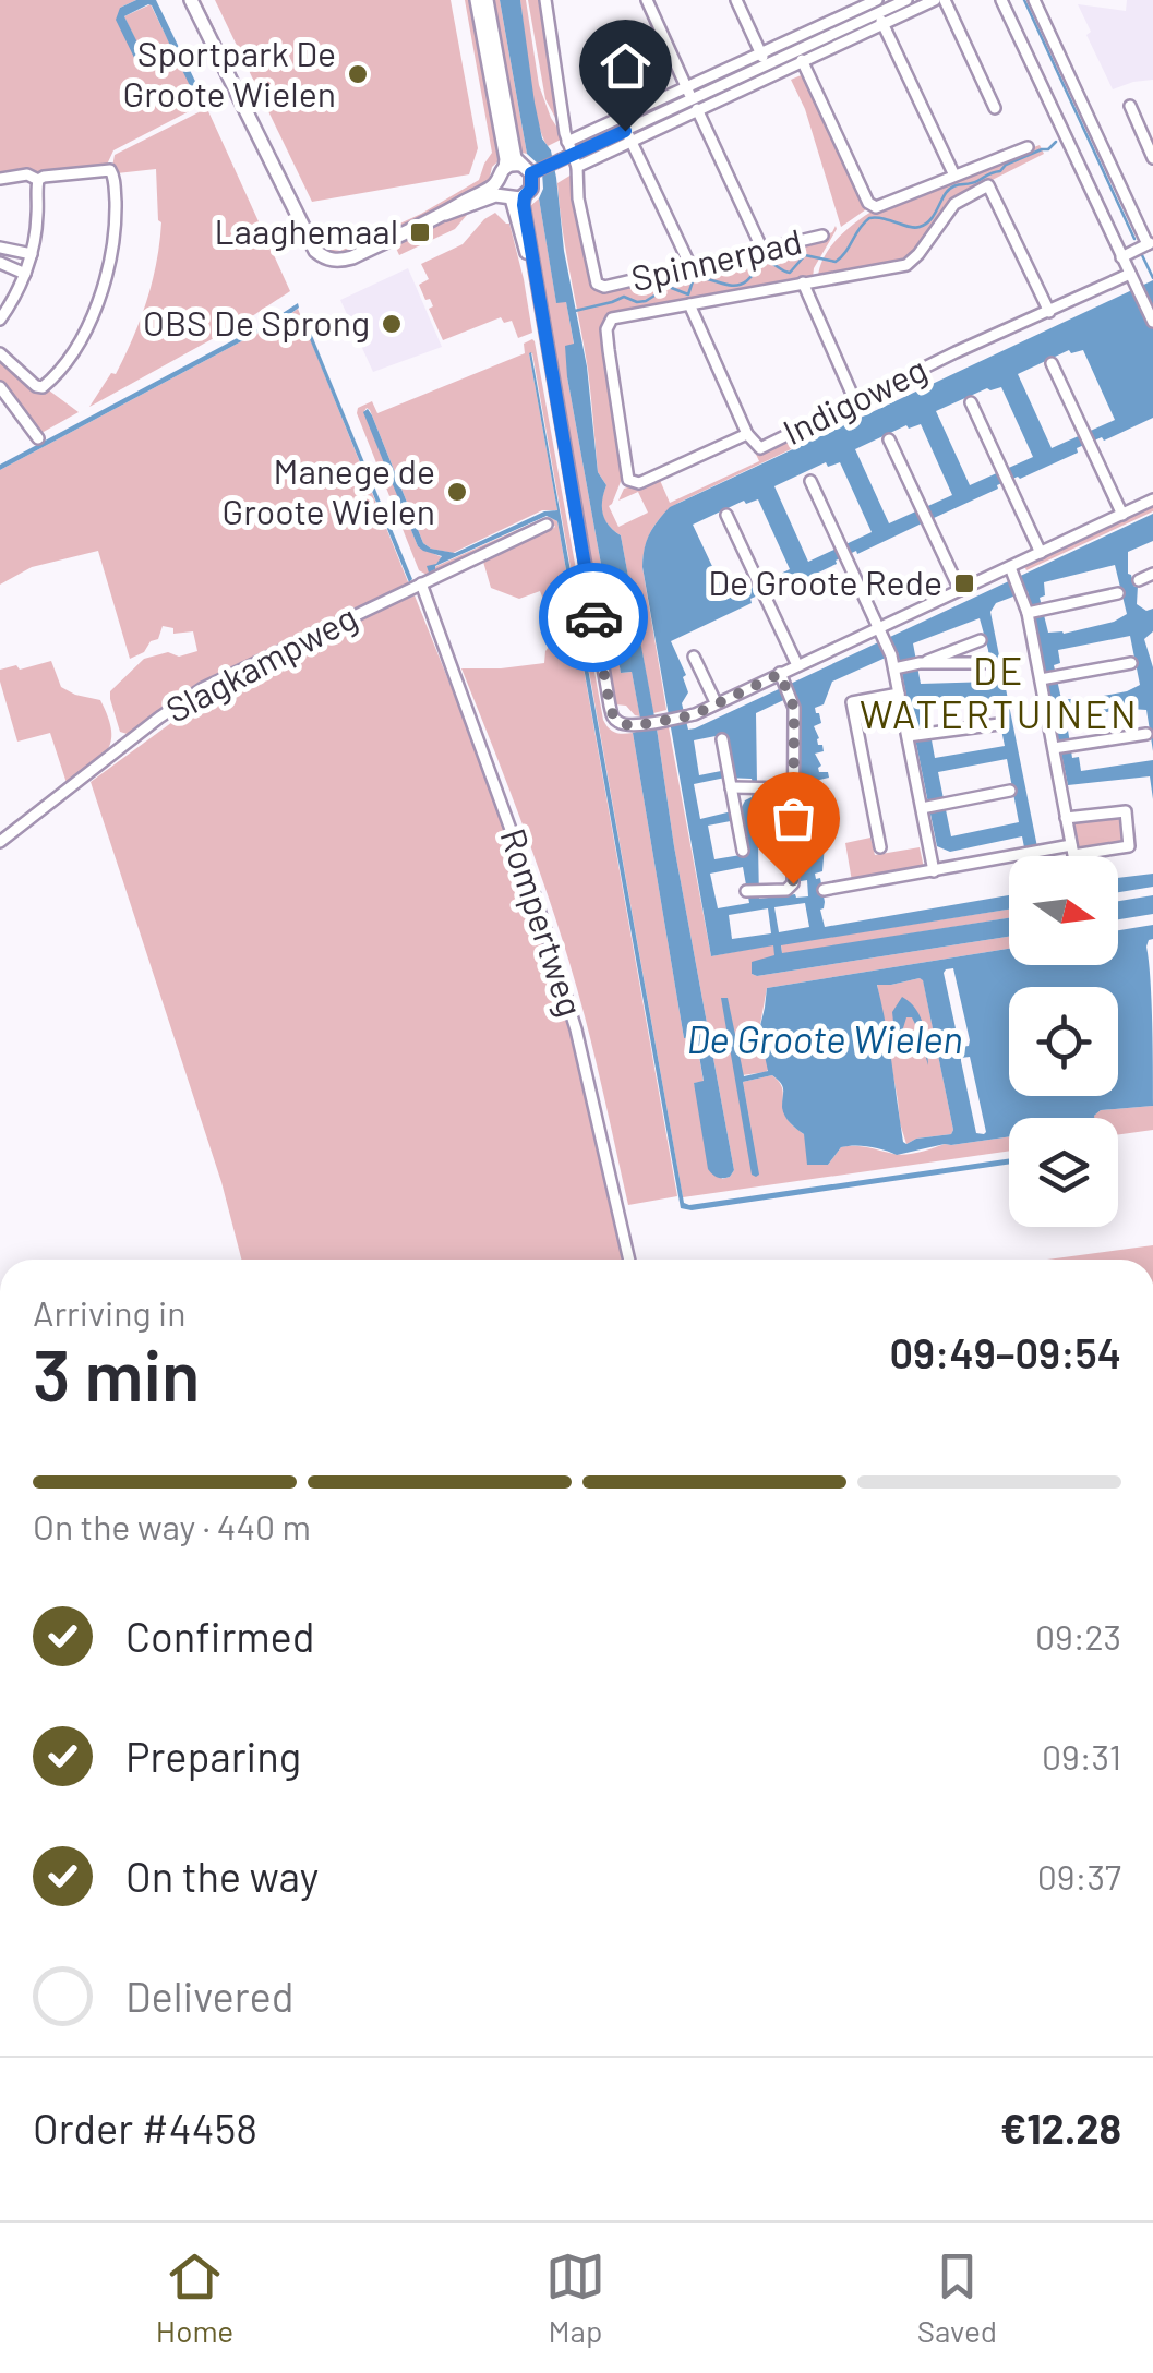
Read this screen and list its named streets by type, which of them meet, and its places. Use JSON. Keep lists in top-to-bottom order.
{
  "streets": {
    "street": [
      "Spinnerpad",
      "Indigoweg",
      "Slagkampweg",
      "Rompertweg"
    ]
  },
  "crossings": [
    ["Slagkampweg", "Rompertweg"]
  ],
  "districts": ["DE WATERTUINEN"],
  "water": ["De Groote Wielen"],
  "places": {
    "other": ["Sportpark De Groote Wielen", "OBS De Sprong", "Manege de Groote Wielen"],
    "transit": ["Laaghemaal", "De Groote Rede"]
  },
  "north": "right",
  "page": {
    "heading": ["3 min", "Arriving in", "09:49–09:54"],
    "panel": ["Order #4458", "€12.28"],
    "bar": "On the way · 440 m",
    "list": [
      ["Confirmed", "09:23"],
      ["Preparing", "09:31"],
      ["On the way", "09:37"],
      "Delivered"
    ],
    "tabs": ["Home", "Map", "Saved"]
  }
}
